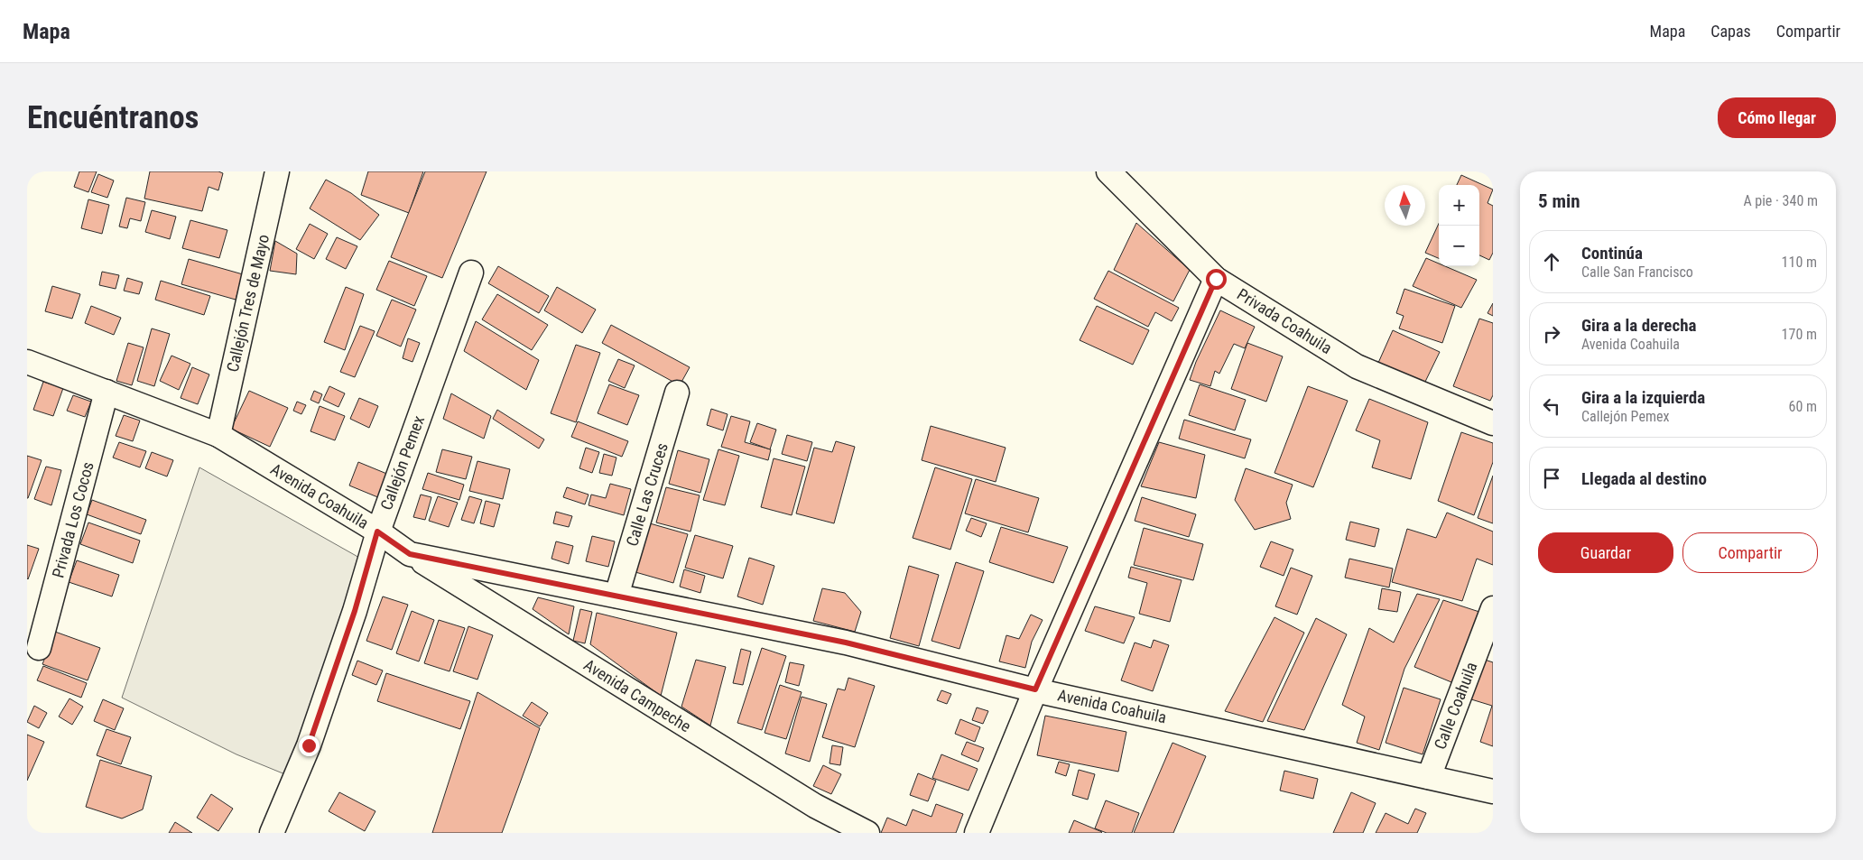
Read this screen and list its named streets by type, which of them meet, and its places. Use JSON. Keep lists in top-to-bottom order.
{
  "streets": {
    "street": [
      "Callejón Tres de Mayo",
      "Privada Coahuila",
      "Callejón Pemex",
      "Calle Las Cruces",
      "Avenida Coahuila",
      "Privada Los Cocos",
      "Avenida Campeche",
      "Calle Coahuila"
    ]
  },
  "crossings": [
    ["Callejón Tres de Mayo", "Avenida Coahuila"],
    ["Callejón Pemex", "Avenida Coahuila"],
    ["Calle Las Cruces", "Avenida Coahuila"],
    ["Avenida Coahuila", "Privada Los Cocos"],
    ["Avenida Coahuila", "Avenida Campeche"],
    ["Avenida Coahuila", "Calle Coahuila"]
  ],
  "north": "top",
  "page": {
    "header": "Mapa",
    "nav": ["Mapa", "Capas", "Compartir"],
    "buttons": [
      "Cómo llegar",
      ["Guardar", "Compartir"]
    ],
    "title": "Encuéntranos",
    "heading": ["5 min", "A pie · 340 m"],
    "map_buttons": ["+", "−"],
    "list": [
      ["Continúa", "Calle San Francisco", "110 m"],
      ["Gira a la derecha", "Avenida Coahuila", "170 m"],
      ["Gira a la izquierda", "Callejón Pemex", "60 m"],
      "Llegada al destino"
    ]
  }
}
